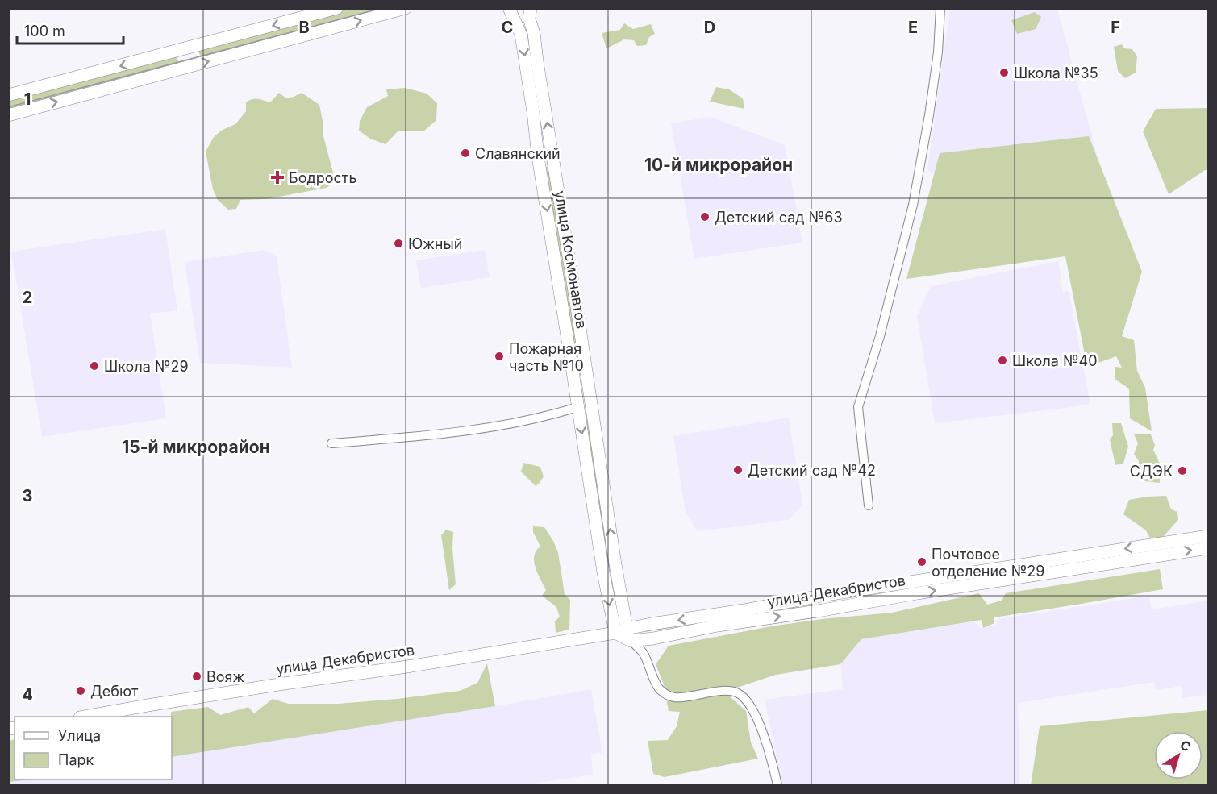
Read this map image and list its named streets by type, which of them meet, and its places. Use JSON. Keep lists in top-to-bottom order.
{
  "streets": {
    "street": ["улица Космонавтов", "улица Декабристов"]
  },
  "crossings": [
    ["улица Космонавтов", "улица Декабристов"]
  ],
  "districts": ["10-й микрорайон", "15-й микрорайон"],
  "places": {
    "other": [
      "Школа №35",
      "Славянский",
      "Детский сад №63",
      "Южный",
      "Пожарная часть №10",
      "Школа №40",
      "Школа №29",
      "Детский сад №42",
      "СДЭК",
      "Почтовое отделение №29",
      "Вояж",
      "Дебют"
    ],
    "health": ["Бодрость"]
  },
  "legend": ["Улица", "Парк"],
  "scale_bar": "100 m",
  "north": "top right",
  "grid": {
    "columns": [
      "B",
      "C",
      "D",
      "E",
      "F"
    ],
    "rows": [
      "1",
      "2",
      "3",
      "4"
    ]
  }
}
